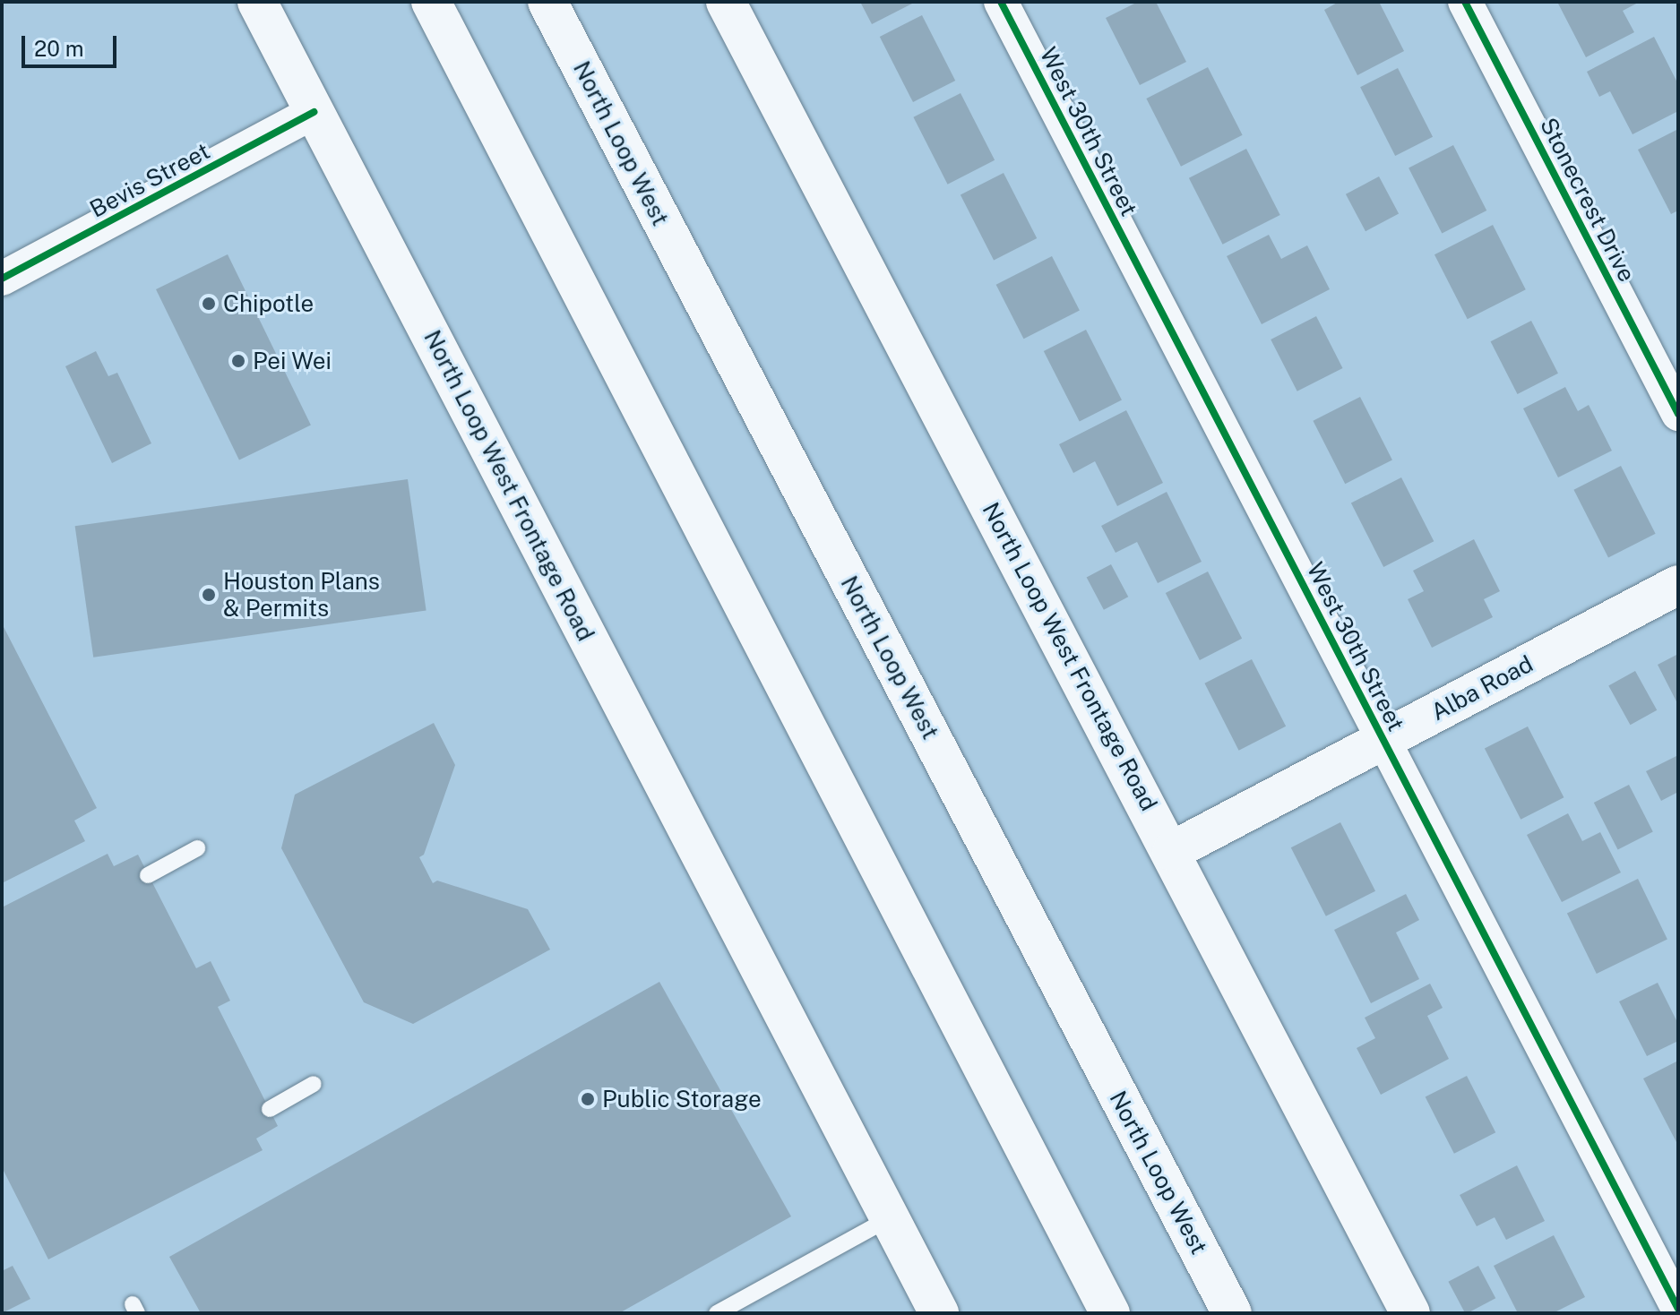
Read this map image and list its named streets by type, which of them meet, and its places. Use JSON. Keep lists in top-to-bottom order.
{
  "streets": {
    "main road": ["North Loop West", "North Loop West Frontage Road", "Alba Road"],
    "street": ["West 30th Street", "Bevis Street", "Stonecrest Drive"]
  },
  "crossings": [
    ["West 30th Street", "Alba Road"],
    ["Bevis Street", "North Loop West Frontage Road"],
    ["North Loop West Frontage Road", "Alba Road"]
  ],
  "places": [
    "Chipotle",
    "Pei Wei",
    "Houston Plans & Permits",
    "Public Storage"
  ],
  "scale_bar": "20 m"
}
